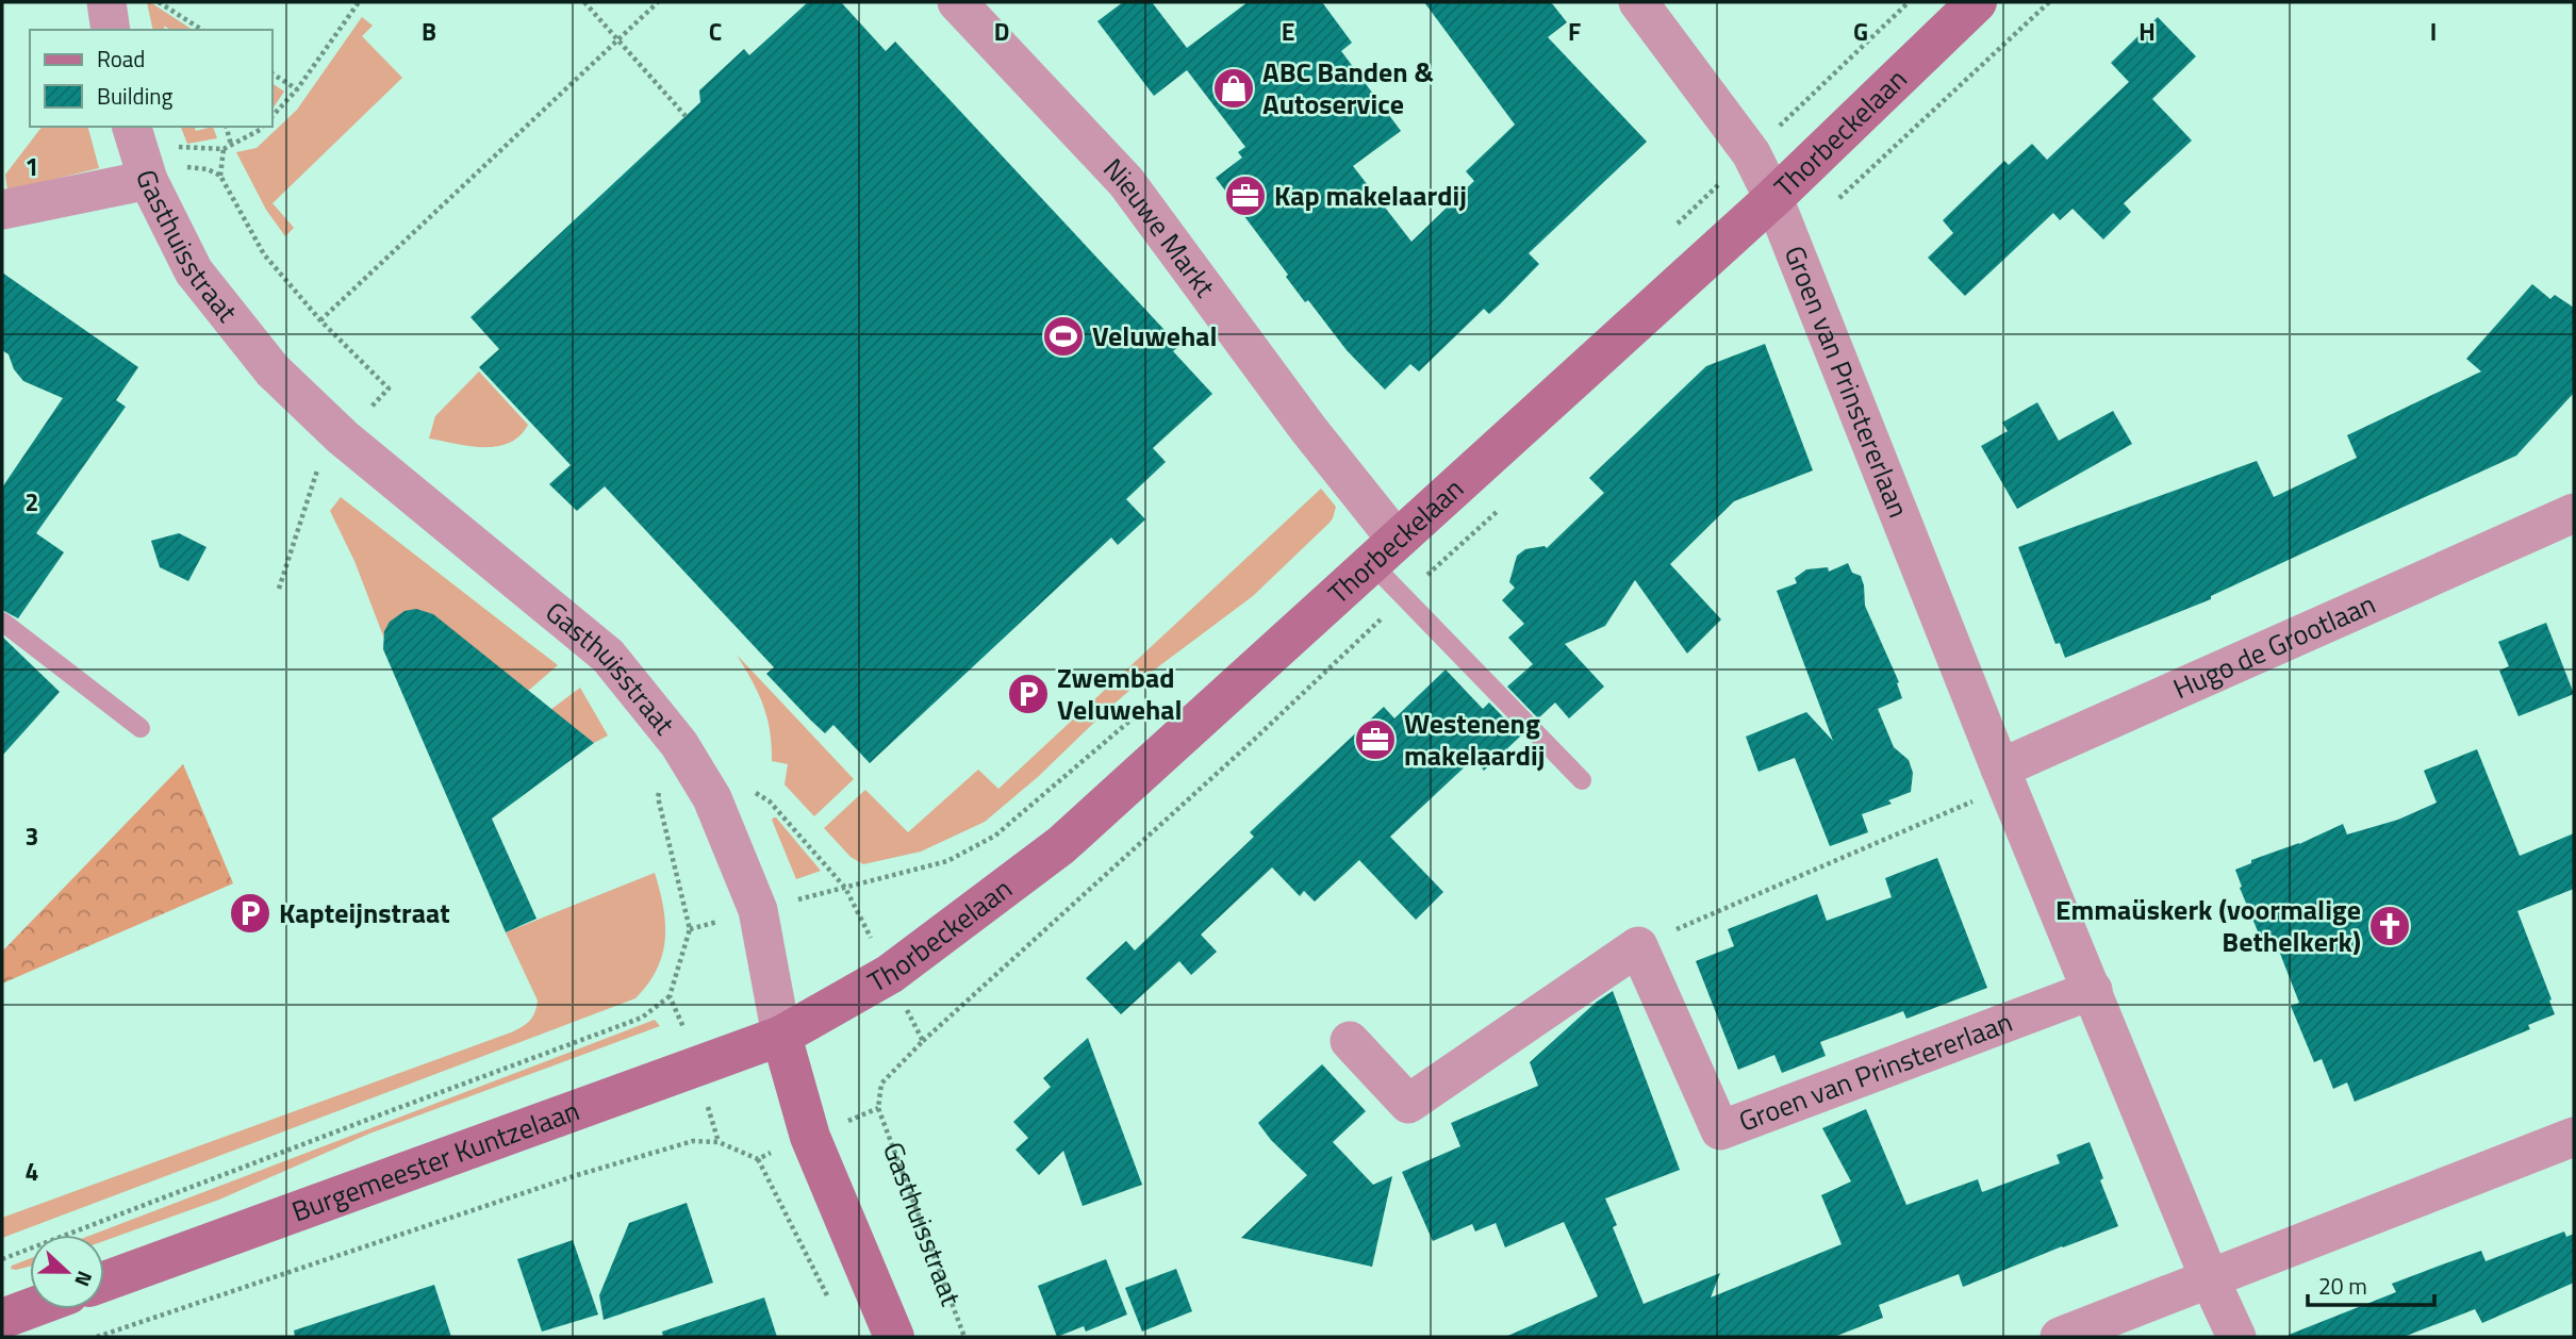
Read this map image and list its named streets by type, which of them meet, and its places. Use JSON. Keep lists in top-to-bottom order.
{
  "streets": {
    "main road": ["Thorbeckelaan", "Gasthuisstraat", "Burgemeester Kuntzelaan"],
    "street": ["Nieuwe Markt", "Groen van Prinstererlaan", "Hugo de Grootlaan"]
  },
  "crossings": [
    ["Thorbeckelaan", "Nieuwe Markt"],
    ["Thorbeckelaan", "Gasthuisstraat"],
    ["Thorbeckelaan", "Groen van Prinstererlaan"],
    ["Thorbeckelaan", "Burgemeester Kuntzelaan"],
    ["Gasthuisstraat", "Burgemeester Kuntzelaan"],
    ["Groen van Prinstererlaan", "Hugo de Grootlaan"]
  ],
  "places": {
    "shop": ["ABC Banden & Autoservice"],
    "office": ["Kap makelaardij", "Westeneng makelaardij"],
    "sports": ["Veluwehal"],
    "parking": ["Zwembad Veluwehal", "Kapteijnstraat"],
    "church": ["Emmaüskerk (voormalige Bethelkerk)"]
  },
  "legend": ["Road", "Building"],
  "scale_bar": "20 m",
  "north": "right",
  "grid": {
    "columns": [
      "B",
      "C",
      "D",
      "E",
      "F",
      "G",
      "H",
      "I"
    ],
    "rows": [
      "1",
      "2",
      "3",
      "4"
    ]
  }
}
